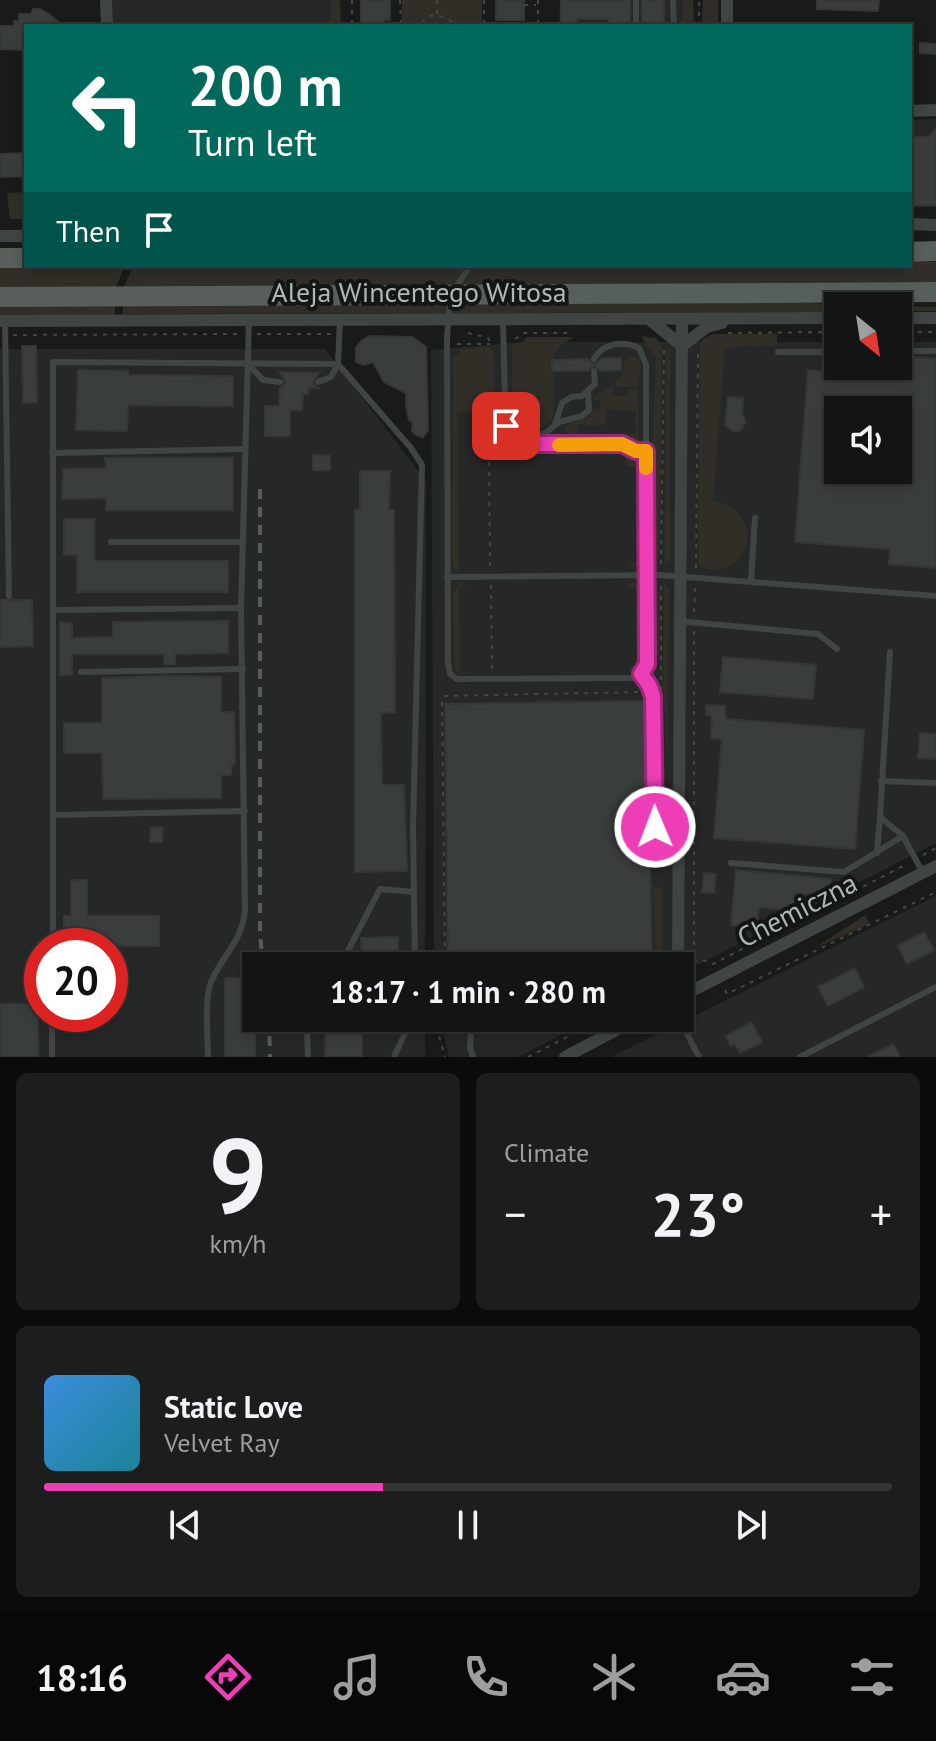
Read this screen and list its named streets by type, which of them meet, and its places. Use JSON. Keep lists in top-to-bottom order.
{
  "streets": {
    "main road": ["Aleja Wincentego Witosa"],
    "street": ["Chemiczna"]
  },
  "north": "bottom right",
  "page": {
    "turn": ["200 m", "Turn left"],
    "then": "Then",
    "limit": "20",
    "trip": "18:17 · 1 min · 280 m",
    "tile": [
      ["9", "km/h"],
      "Climate"
    ],
    "heat": ["−", "23°", "+"],
    "song": ["Static Love", "Velvet Ray"],
    "tabs": "18:16"
  }
}
